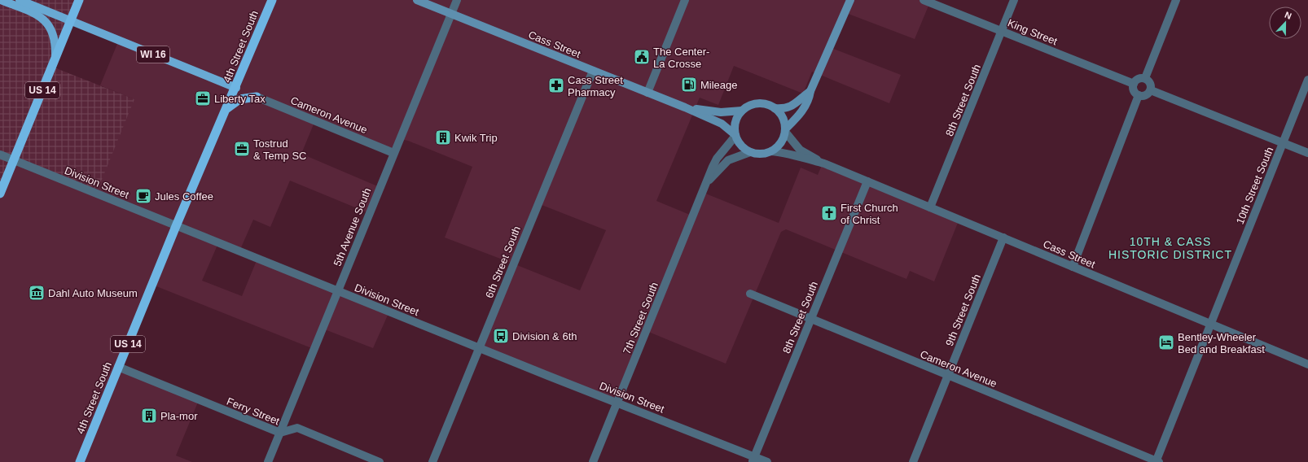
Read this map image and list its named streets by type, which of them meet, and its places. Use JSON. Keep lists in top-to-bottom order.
{
  "streets": {
    "highway": ["4th Street South", "US 14"],
    "main road": ["Cass Street", "WI 16"],
    "street": [
      "King Street",
      "8th Street South",
      "Cameron Avenue",
      "Division Street",
      "10th Street South",
      "5th Avenue South",
      "6th Street South",
      "9th Street South",
      "7th Street South",
      "Ferry Street"
    ]
  },
  "crossings": [
    ["King Street", "8th Street South"],
    ["Cass Street", "8th Street South"],
    ["Cass Street", "10th Street South"],
    ["Cass Street", "5th Avenue South"],
    ["Cass Street", "6th Street South"],
    ["Cass Street", "9th Street South"],
    ["Cass Street", "7th Street South"],
    ["4th Street South", "WI 16"],
    ["4th Street South", "Division Street"],
    ["4th Street South", "Ferry Street"],
    ["WI 16", "US 14"],
    ["US 14", "Division Street"],
    ["8th Street South", "Cameron Avenue"],
    ["8th Street South", "Division Street"],
    ["Cameron Avenue", "10th Street South"],
    ["Cameron Avenue", "5th Avenue South"],
    ["Cameron Avenue", "9th Street South"],
    ["Division Street", "5th Avenue South"],
    ["Division Street", "6th Street South"],
    ["Division Street", "7th Street South"],
    ["5th Avenue South", "Ferry Street"]
  ],
  "districts": ["10TH & CASS HISTORIC DISTRICT"],
  "places": {
    "public building": ["The Center- La Crosse"],
    "fuel station": ["Mileage"],
    "pharmacy": ["Cass Street Pharmacy"],
    "office": ["Liberty Tax", "Tostrud & Temp SC"],
    "building": ["Kwik Trip", "Pla-mor"],
    "cafe": ["Jules Coffee"],
    "church": ["First Church of Christ"],
    "museum": ["Dahl Auto Museum"],
    "bus stop": ["Division & 6th"],
    "hotel": ["Bentley-Wheeler Bed and Breakfast"]
  },
  "north": "top"
}
